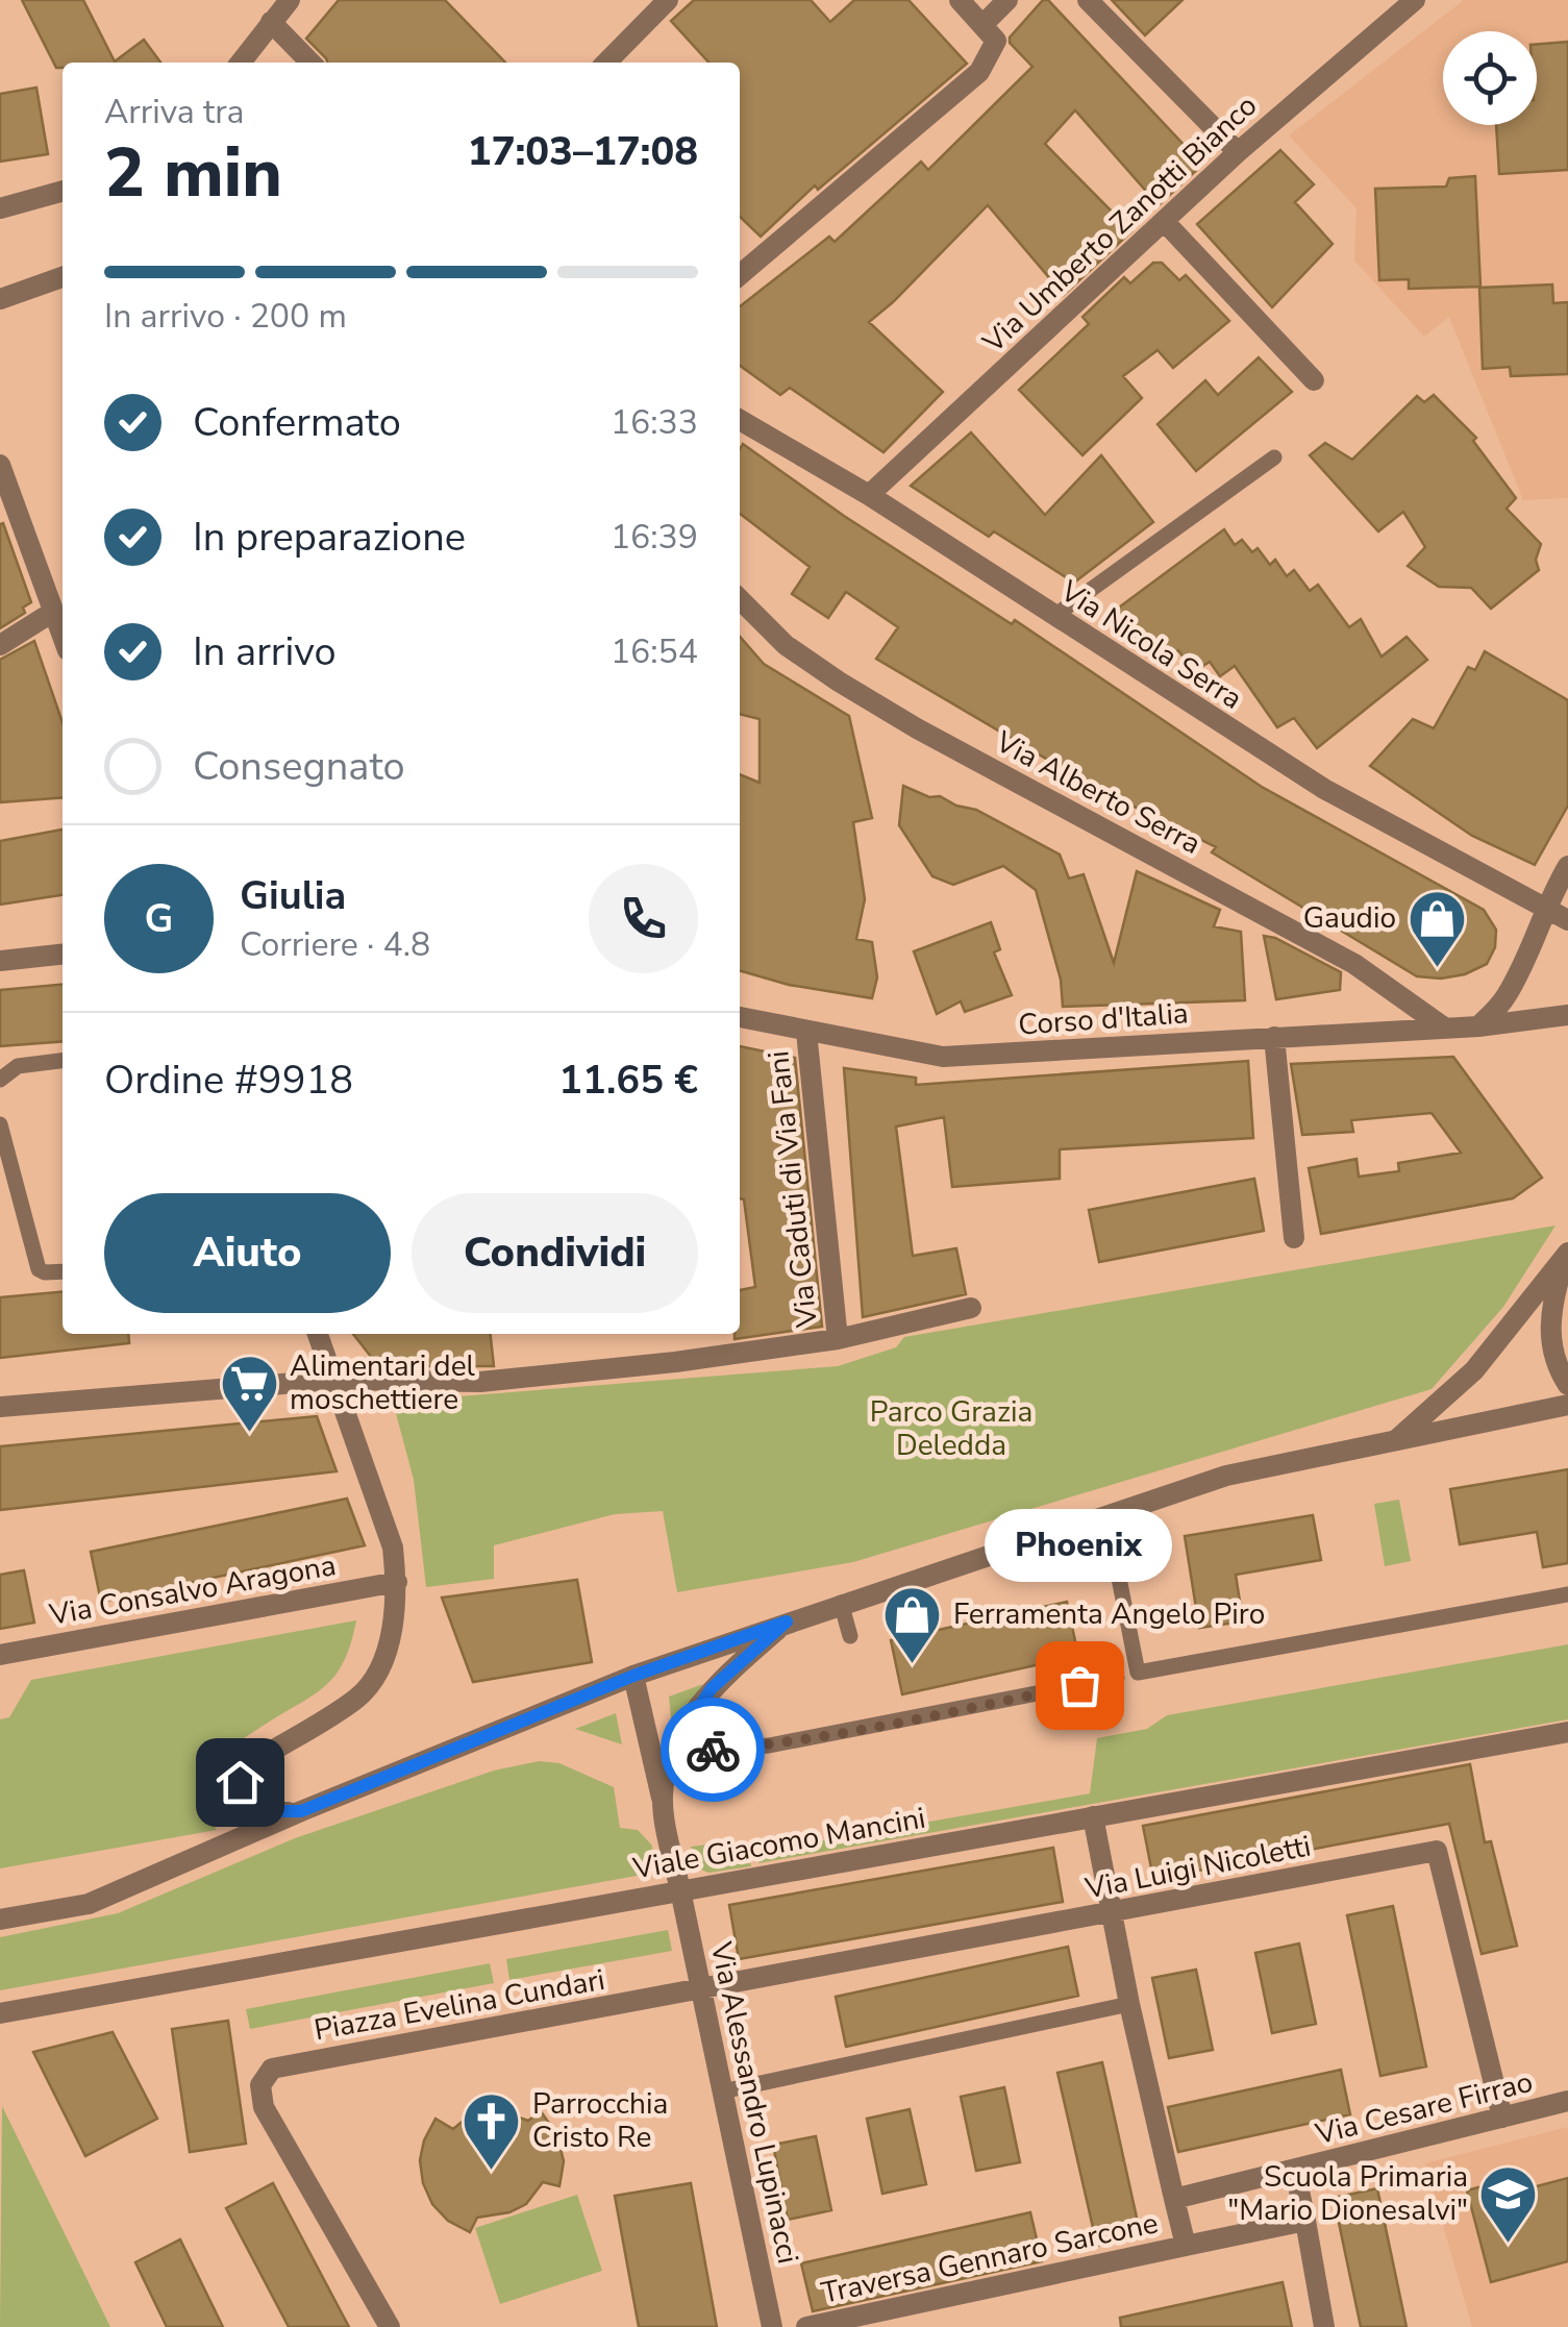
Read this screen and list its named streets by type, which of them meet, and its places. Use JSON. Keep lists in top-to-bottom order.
{
  "streets": {
    "street": [
      "Via Umberto Zanotti Bianco",
      "Via Nicola Serra",
      "Via Alberto Serra",
      "Corso d'Italia",
      "Via Caduti di Via Fani",
      "Via Consalvo Aragona",
      "Viale Giacomo Mancini",
      "Via Luigi Nicoletti",
      "Piazza Evelina Cundari",
      "Via Alessandro Lupinacci",
      "Via Cesare Firrao",
      "Traversa Gennaro Sarcone"
    ]
  },
  "crossings": [
    ["Via Umberto Zanotti Bianco", "Via Nicola Serra"],
    ["Via Alberto Serra", "Corso d'Italia"],
    ["Corso d'Italia", "Via Caduti di Via Fani"],
    ["Viale Giacomo Mancini", "Via Alessandro Lupinacci"],
    ["Via Luigi Nicoletti", "Piazza Evelina Cundari"],
    ["Via Luigi Nicoletti", "Via Alessandro Lupinacci"],
    ["Via Luigi Nicoletti", "Via Cesare Firrao"],
    ["Piazza Evelina Cundari", "Via Alessandro Lupinacci"]
  ],
  "parks": ["Parco Grazia Deledda"],
  "places": {
    "shop": ["Gaudio", "Ferramenta Angelo Piro"],
    "supermarket": ["Alimentari del moschettiere"],
    "other": ["Phoenix"],
    "church": ["Parrocchia Cristo Re"],
    "school or university": ["Scuola Primaria \"Mario Dionesalvi\""]
  },
  "page": {
    "heading": ["2 min", "Arriva tra", "17:03–17:08"],
    "panel": [
      "Giulia",
      "Corriere · 4.8",
      "Ordine #9918",
      "11.65 €"
    ],
    "bar": "In arrivo · 200 m",
    "list": [
      ["Confermato", "16:33"],
      ["In preparazione", "16:39"],
      ["In arrivo", "16:54"],
      "Consegnato"
    ],
    "round": "G",
    "buttons": ["Aiuto", "Condividi"],
    "bubble": "Phoenix"
  }
}
